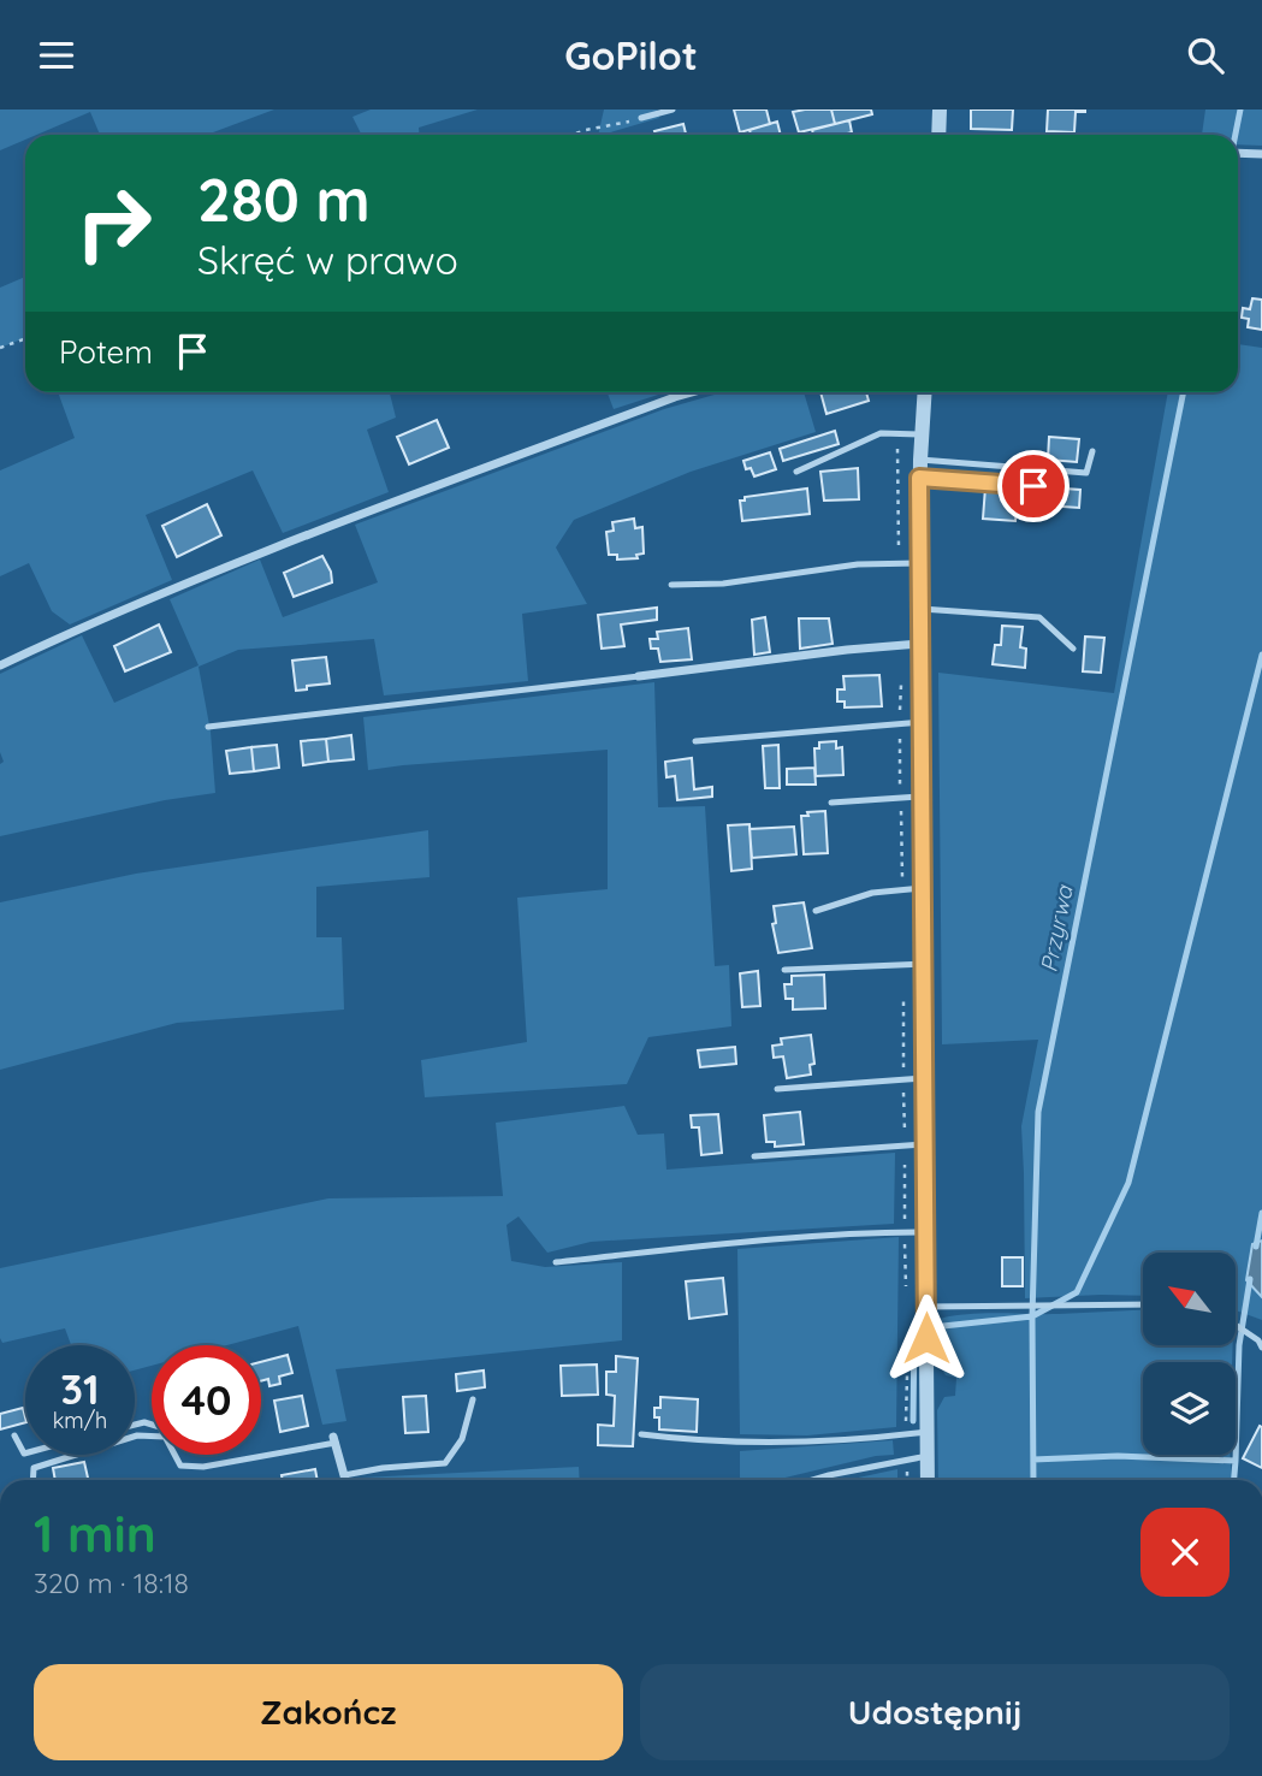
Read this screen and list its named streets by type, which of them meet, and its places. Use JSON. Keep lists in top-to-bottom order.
{
  "water": ["Przyrwa"],
  "north": "top left",
  "page": {
    "header": "GoPilot",
    "turn": ["280 m", "Skręć w prawo"],
    "then": "Potem",
    "speed": "31 km/h",
    "limit": "40",
    "heading": ["1 min", "320 m · 18:18"],
    "buttons": ["Zakończ", "Udostępnij"]
  }
}
